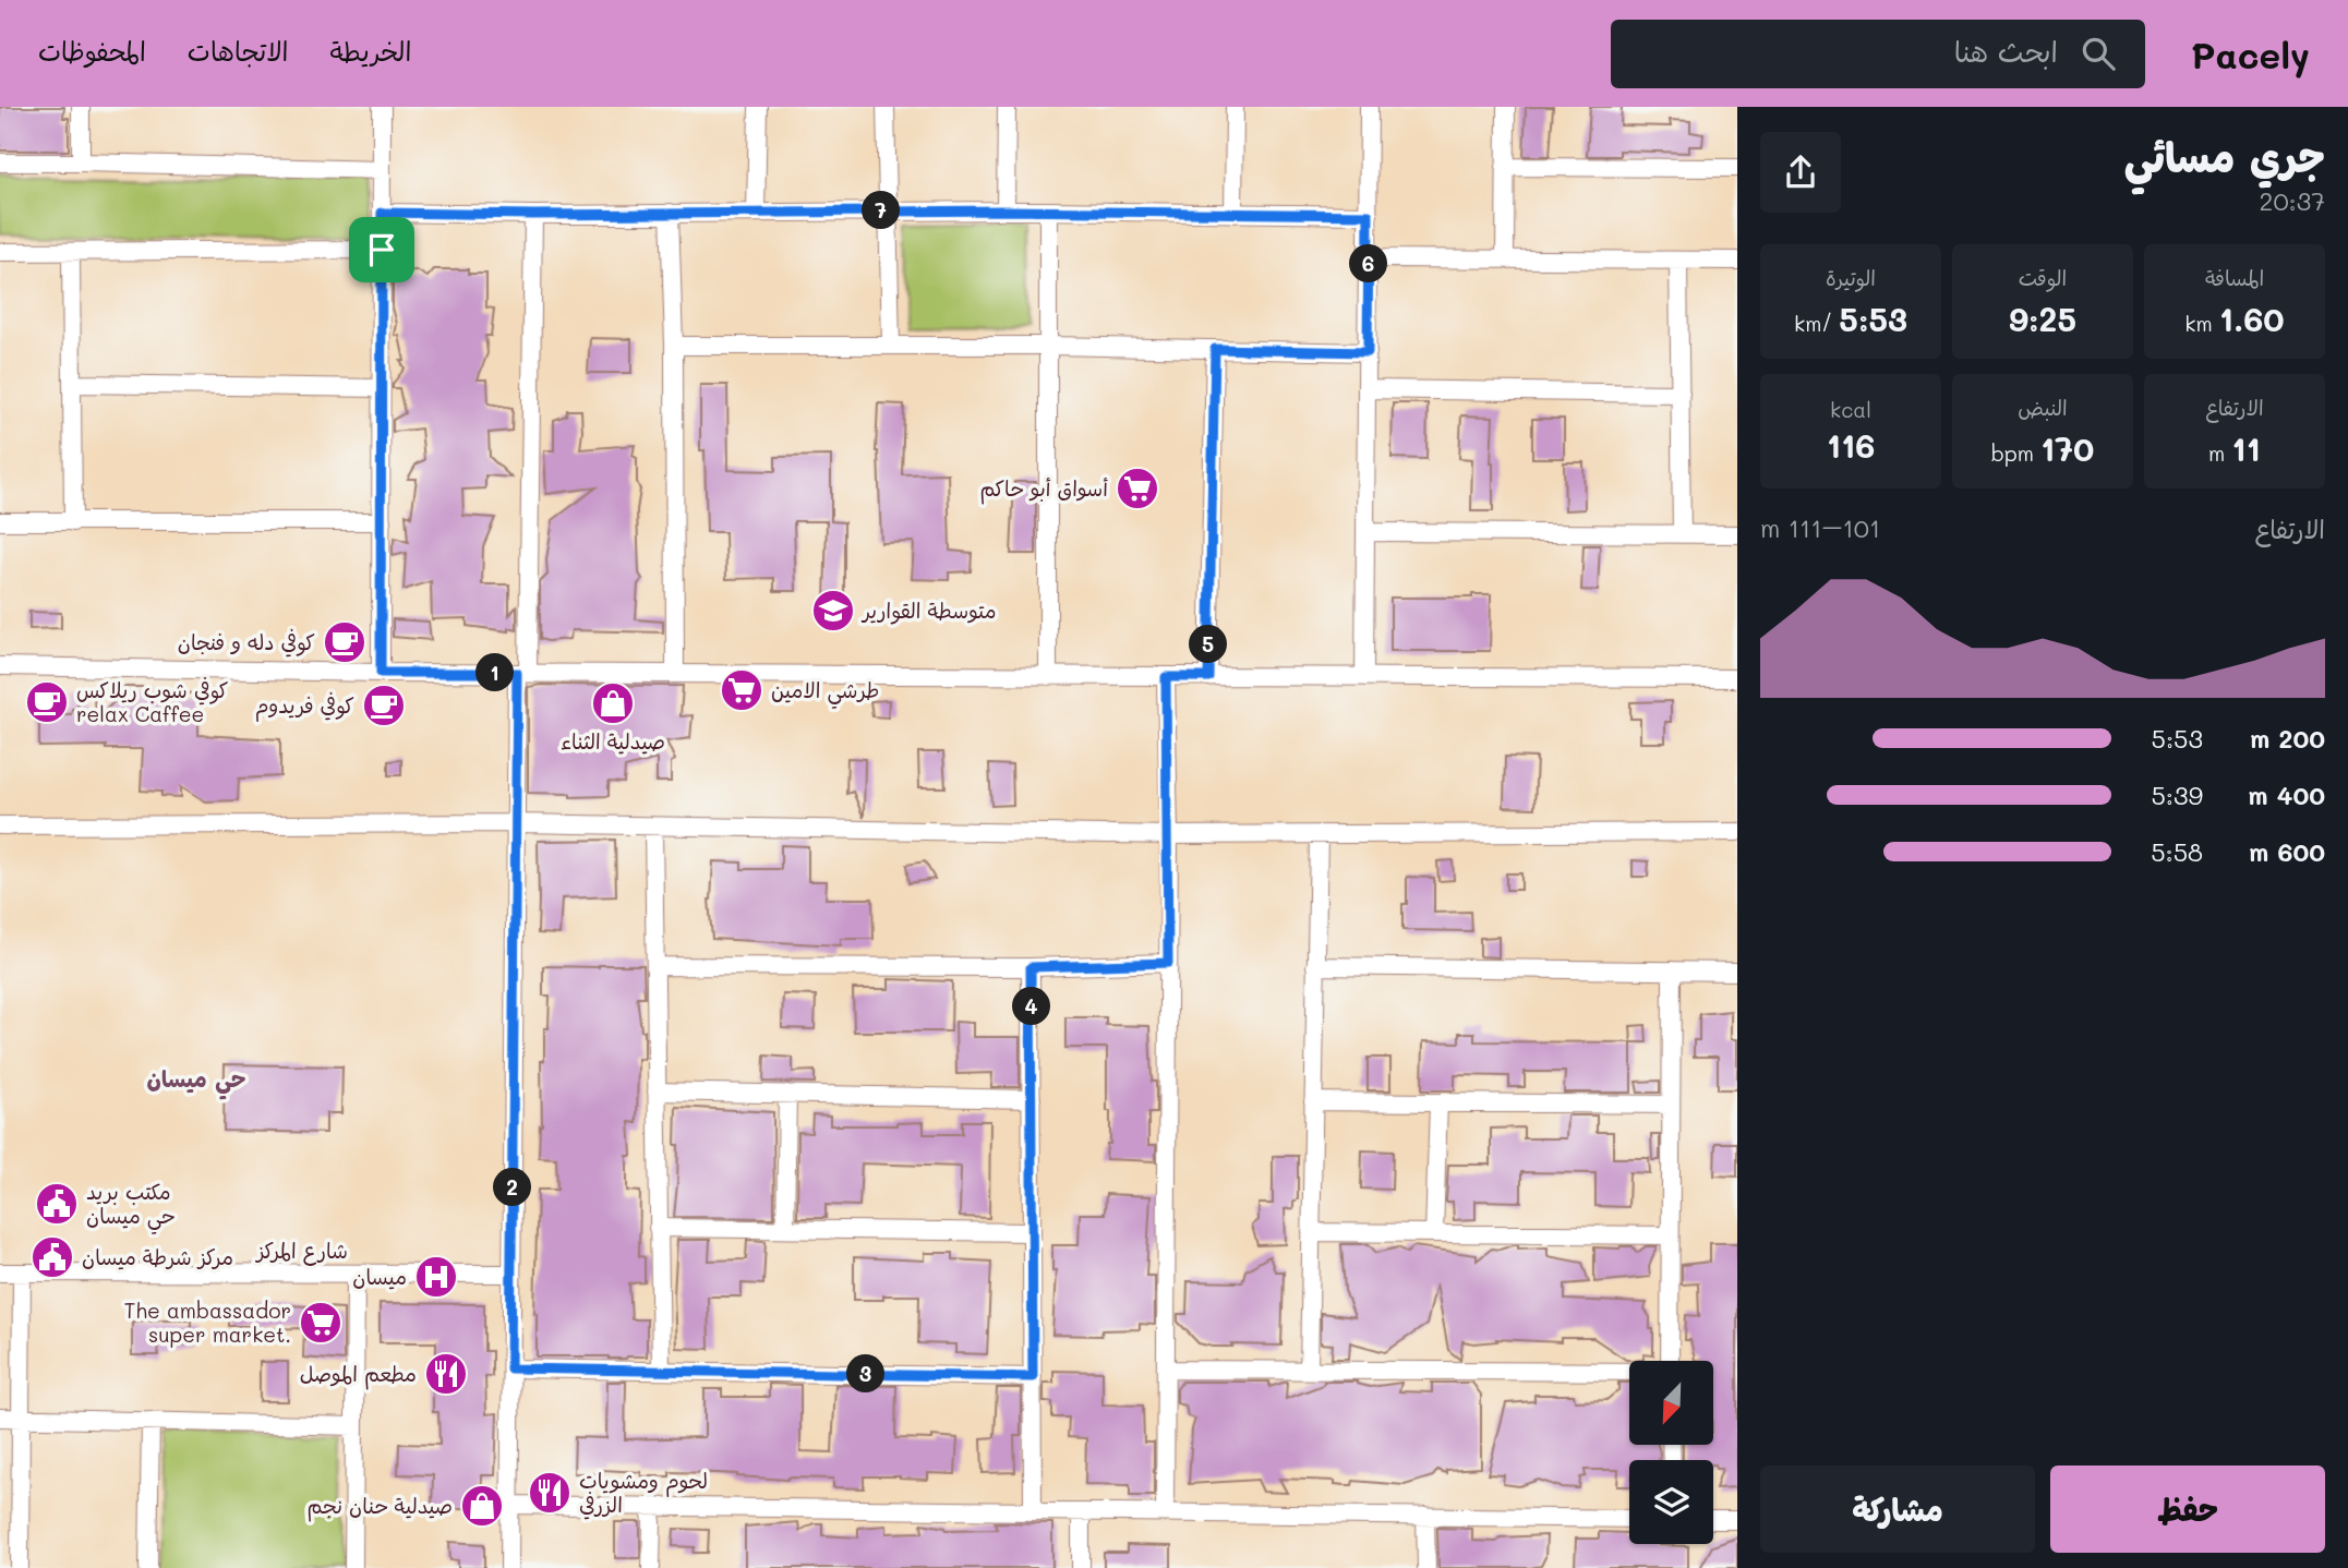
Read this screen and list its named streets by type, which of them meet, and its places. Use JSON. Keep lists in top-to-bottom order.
{
  "streets": {
    "street": ["شارع المركز"]
  },
  "districts": ["حي ميسان"],
  "places": {
    "supermarket": ["أسواق أبو حاكم", "طرشي الامين", "The ambassador super market."],
    "school or university": ["متوسطة القوارير"],
    "cafe": ["كوفي دله و فنجان", "كوفي شوب ريلاكس relax Caffee", "كوفي فريدوم"],
    "shop": ["صيدلية الثناء", "صيدلية حنان نجم"],
    "public building": ["مكتب بريد حي ميسان", "مركز شرطة ميسان"],
    "hospital": ["ميسان"],
    "restaurant": ["مطعم الموصل", "لحوم ومشويات الزرفي"]
  },
  "north": "bottom left",
  "page": {
    "header": "Pacely",
    "search": "ابحث هنا",
    "nav": ["الخريطة", "الاتجاهات", "المحفوظات"],
    "heading": ["جري مسائي", "20:37"],
    "pins": [
      "7",
      "6",
      "5",
      "1",
      "4",
      "2",
      "3"
    ],
    "stats": [
      ["المسافة", "1.60 km"],
      ["الوقت", "9:25"],
      ["الوتيرة", "5:53 /km"],
      ["الارتفاع", "11 m"],
      ["النبض", "170 bpm"],
      ["kcal", "116"]
    ],
    "chart": ["الارتفاع", "101–111 m"],
    "list": [
      {
        "name": "200 m",
        "note": "5:53"
      },
      {
        "name": "400 m",
        "note": "5:39"
      },
      {
        "name": "600 m",
        "note": "5:58"
      }
    ],
    "buttons": ["حفظ", "مشاركة"]
  }
}
